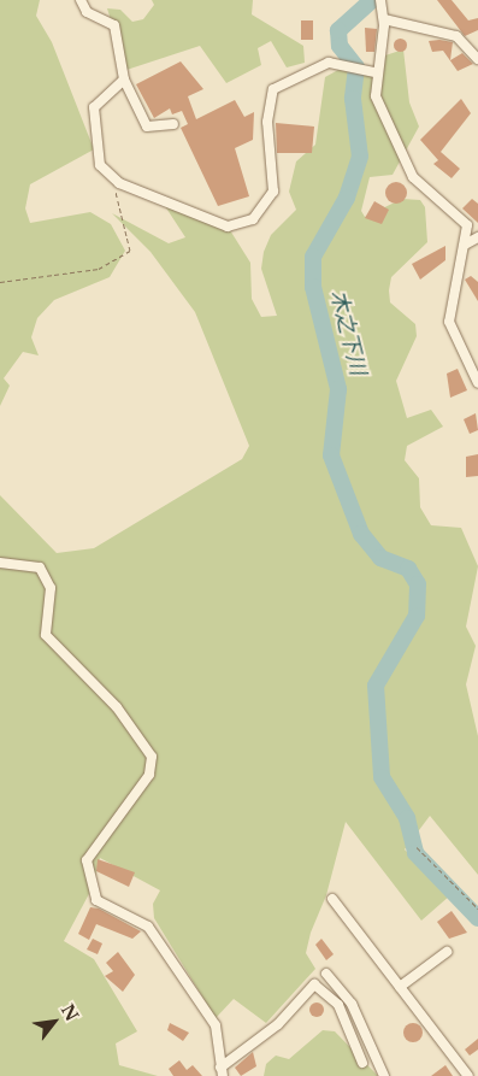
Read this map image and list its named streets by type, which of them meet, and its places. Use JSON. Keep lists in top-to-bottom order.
{
  "water": ["木之下川"],
  "north": "top right"
}
